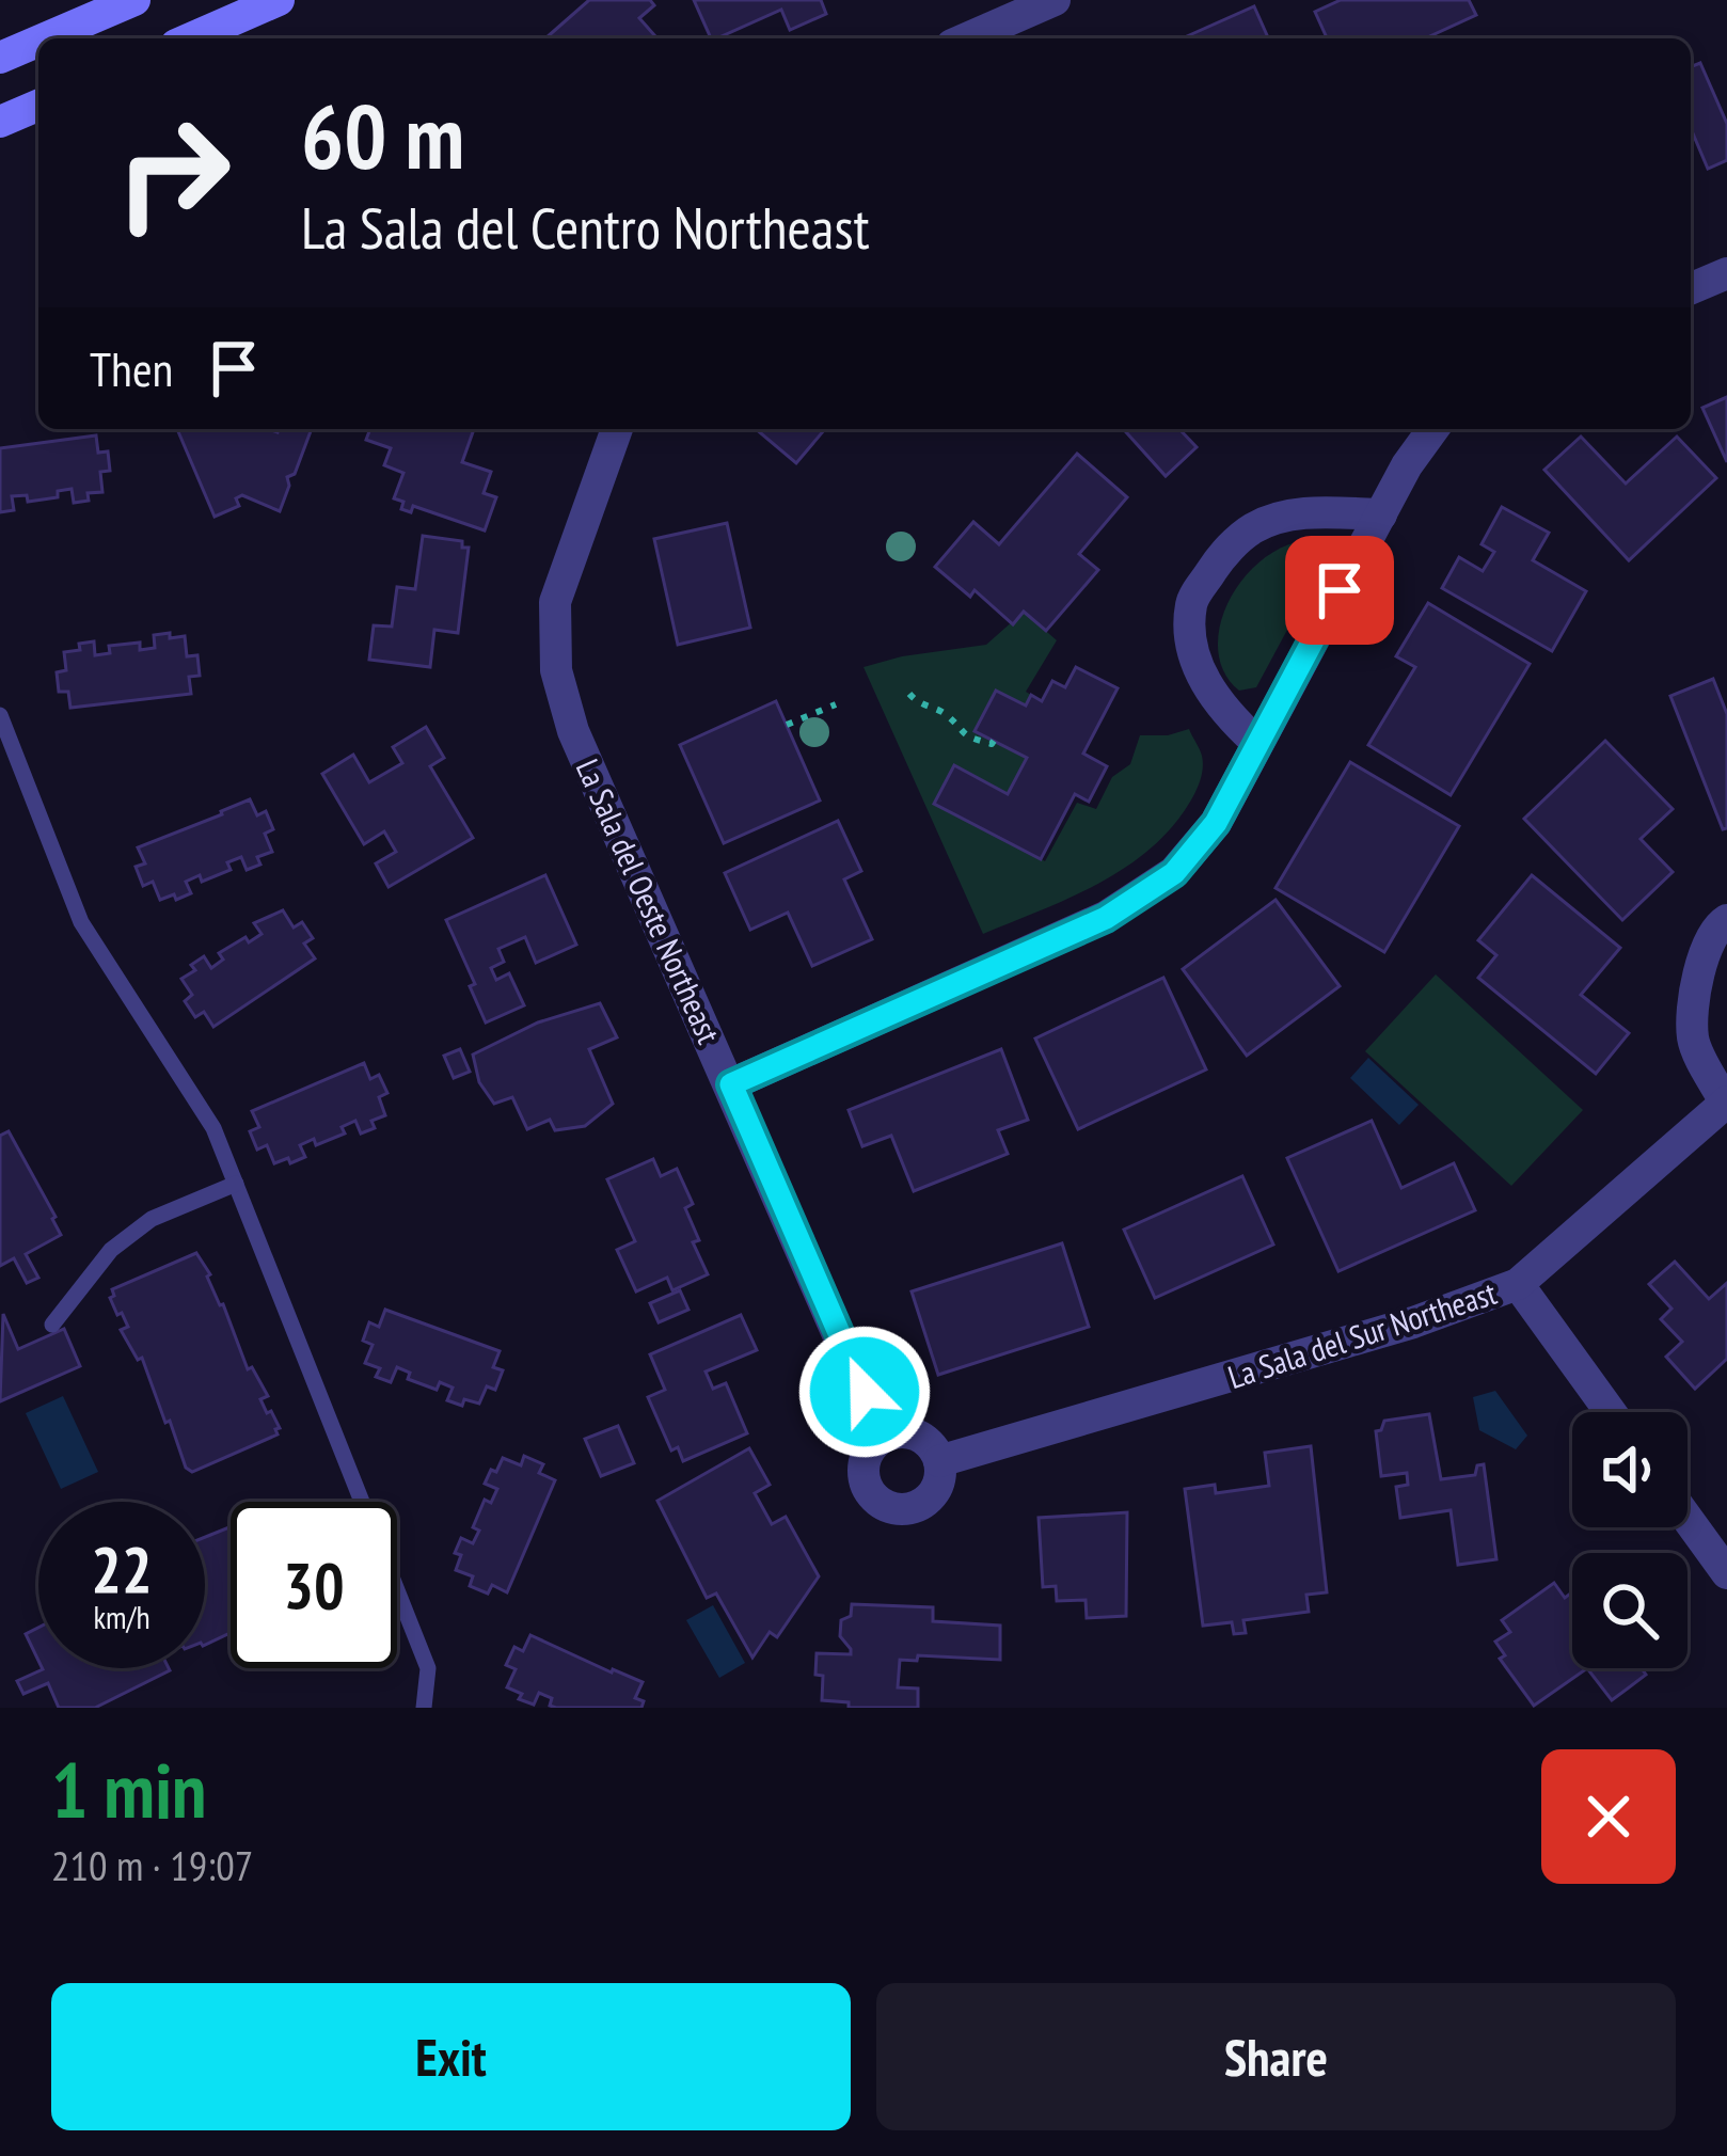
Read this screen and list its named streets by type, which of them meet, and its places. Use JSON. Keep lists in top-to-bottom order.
{
  "streets": {
    "street": ["La Sala del Oeste Northeast", "La Sala del Sur Northeast"]
  },
  "crossings": [
    ["La Sala del Oeste Northeast", "La Sala del Sur Northeast"]
  ],
  "page": {
    "turn": ["60 m", "La Sala del Centro Northeast"],
    "then": "Then",
    "speed": "22 km/h",
    "limit": "30",
    "heading": ["1 min", "210 m · 19:07"],
    "buttons": ["Exit", "Share"]
  }
}
